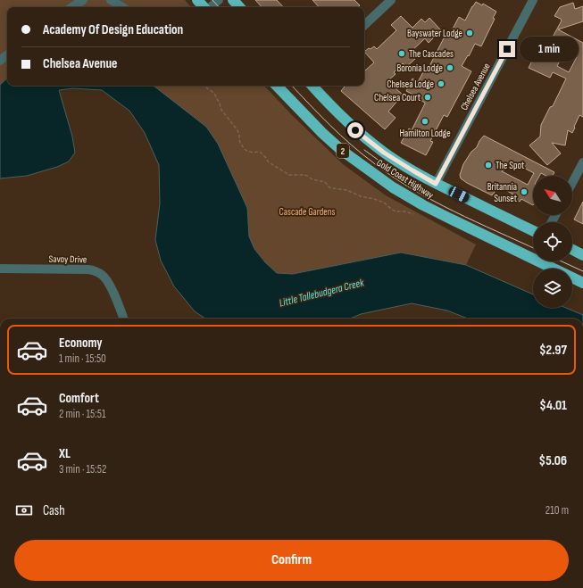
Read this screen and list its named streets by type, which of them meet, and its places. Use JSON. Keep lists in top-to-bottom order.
{
  "streets": {
    "highway": ["2", "Gold Coast Highway"],
    "street": ["Chelsea Avenue", "Savoy Drive"]
  },
  "crossings": [
    ["Chelsea Avenue", "Gold Coast Highway"]
  ],
  "water": ["Little Tallebudgera Creek"],
  "parks": ["Cascade Gardens"],
  "places": [
    "Bayswater Lodge",
    "The Cascades",
    "Boronia Lodge",
    "Chelsea Lodge",
    "Chelsea Court",
    "Hamilton Lodge",
    "The Spot",
    "Britannia Sunset"
  ],
  "north": "top left",
  "page": {
    "banner": ["Academy Of Design Education", "Chelsea Avenue"],
    "bubble": "1 min",
    "list": [
      {
        "name": "Economy",
        "note": "1 min · 15:50",
        "value": "$2.97"
      },
      {
        "name": "Comfort",
        "note": "2 min · 15:51",
        "value": "$4.01"
      },
      {
        "name": "XL",
        "note": "3 min · 15:52",
        "value": "$5.06"
      }
    ],
    "pay": ["Cash", "210 m"],
    "buttons": "Confirm"
  }
}
